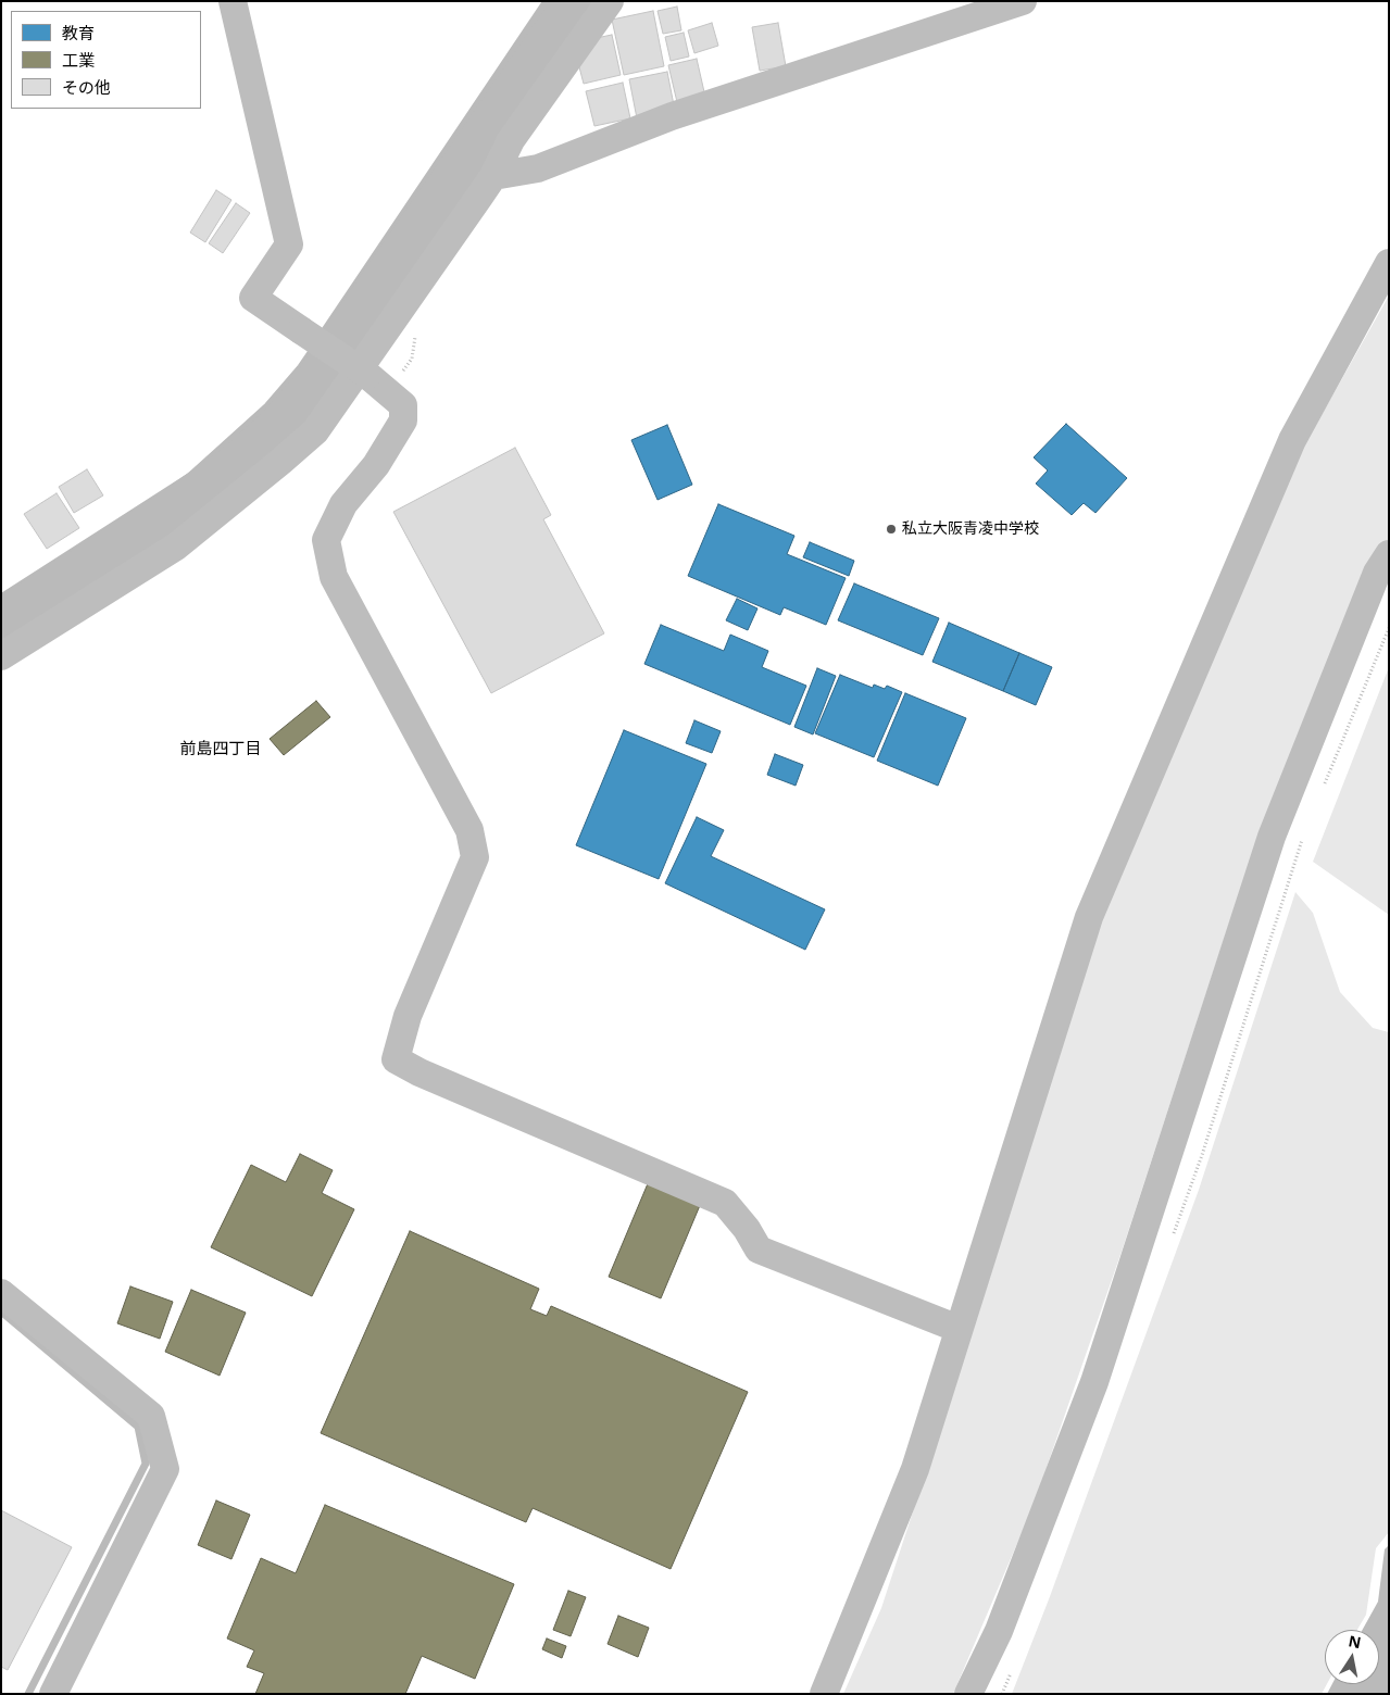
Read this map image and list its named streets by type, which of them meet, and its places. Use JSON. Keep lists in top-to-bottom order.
{
  "districts": ["前島四丁目"],
  "places": ["私立大阪青凌中学校"],
  "legend": ["教育", "工業", "その他"],
  "north": "top"
}
